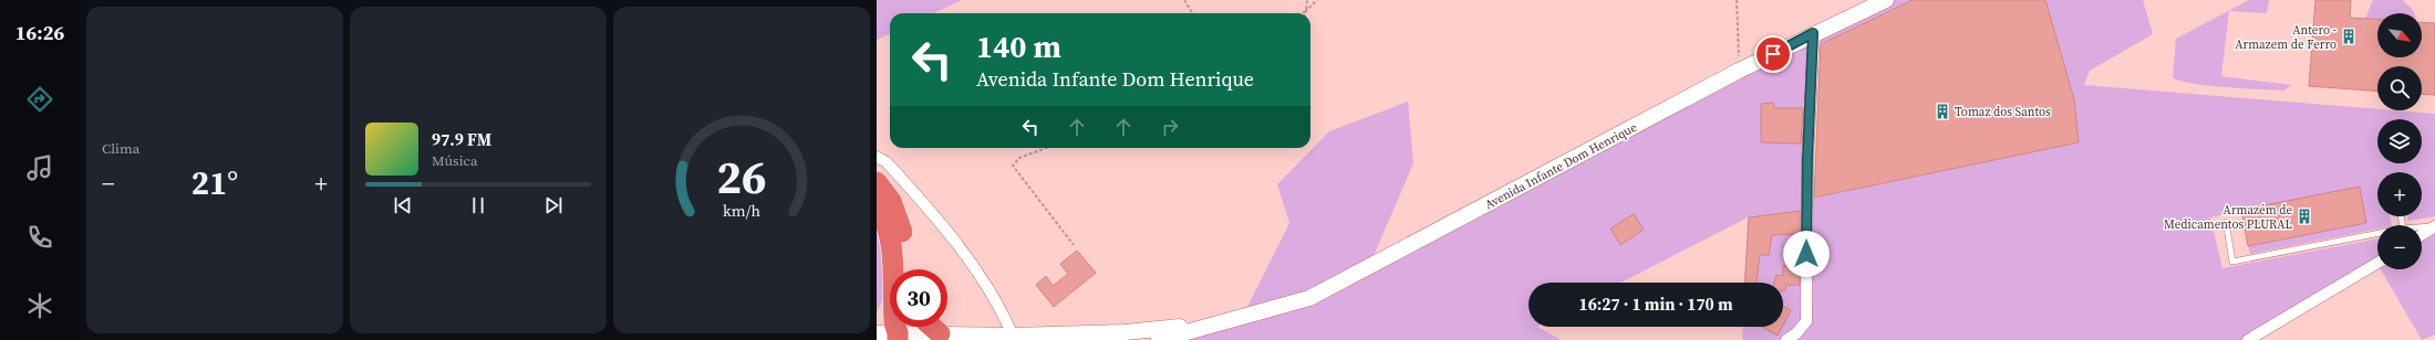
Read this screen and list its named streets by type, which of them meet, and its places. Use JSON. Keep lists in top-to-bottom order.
{
  "streets": {
    "main road": ["Avenida Infante Dom Henrique"]
  },
  "places": {
    "building": ["Antero - Armazem de Ferro", "Tomaz dos Santos", "Armazém de Medicamentos PLURAL"]
  },
  "north": "bottom right",
  "page": {
    "tabs": "16:26",
    "tile": "Clima",
    "map_buttons": ["+", "−"],
    "turn": ["140 m", "Avenida Infante Dom Henrique"],
    "song": ["97.9 FM", "Música"],
    "heat": ["−", "21°", "+"],
    "limit": "30",
    "trip": "16:27 · 1 min · 170 m",
    "gauge": ["26", "km/h"]
  }
}
